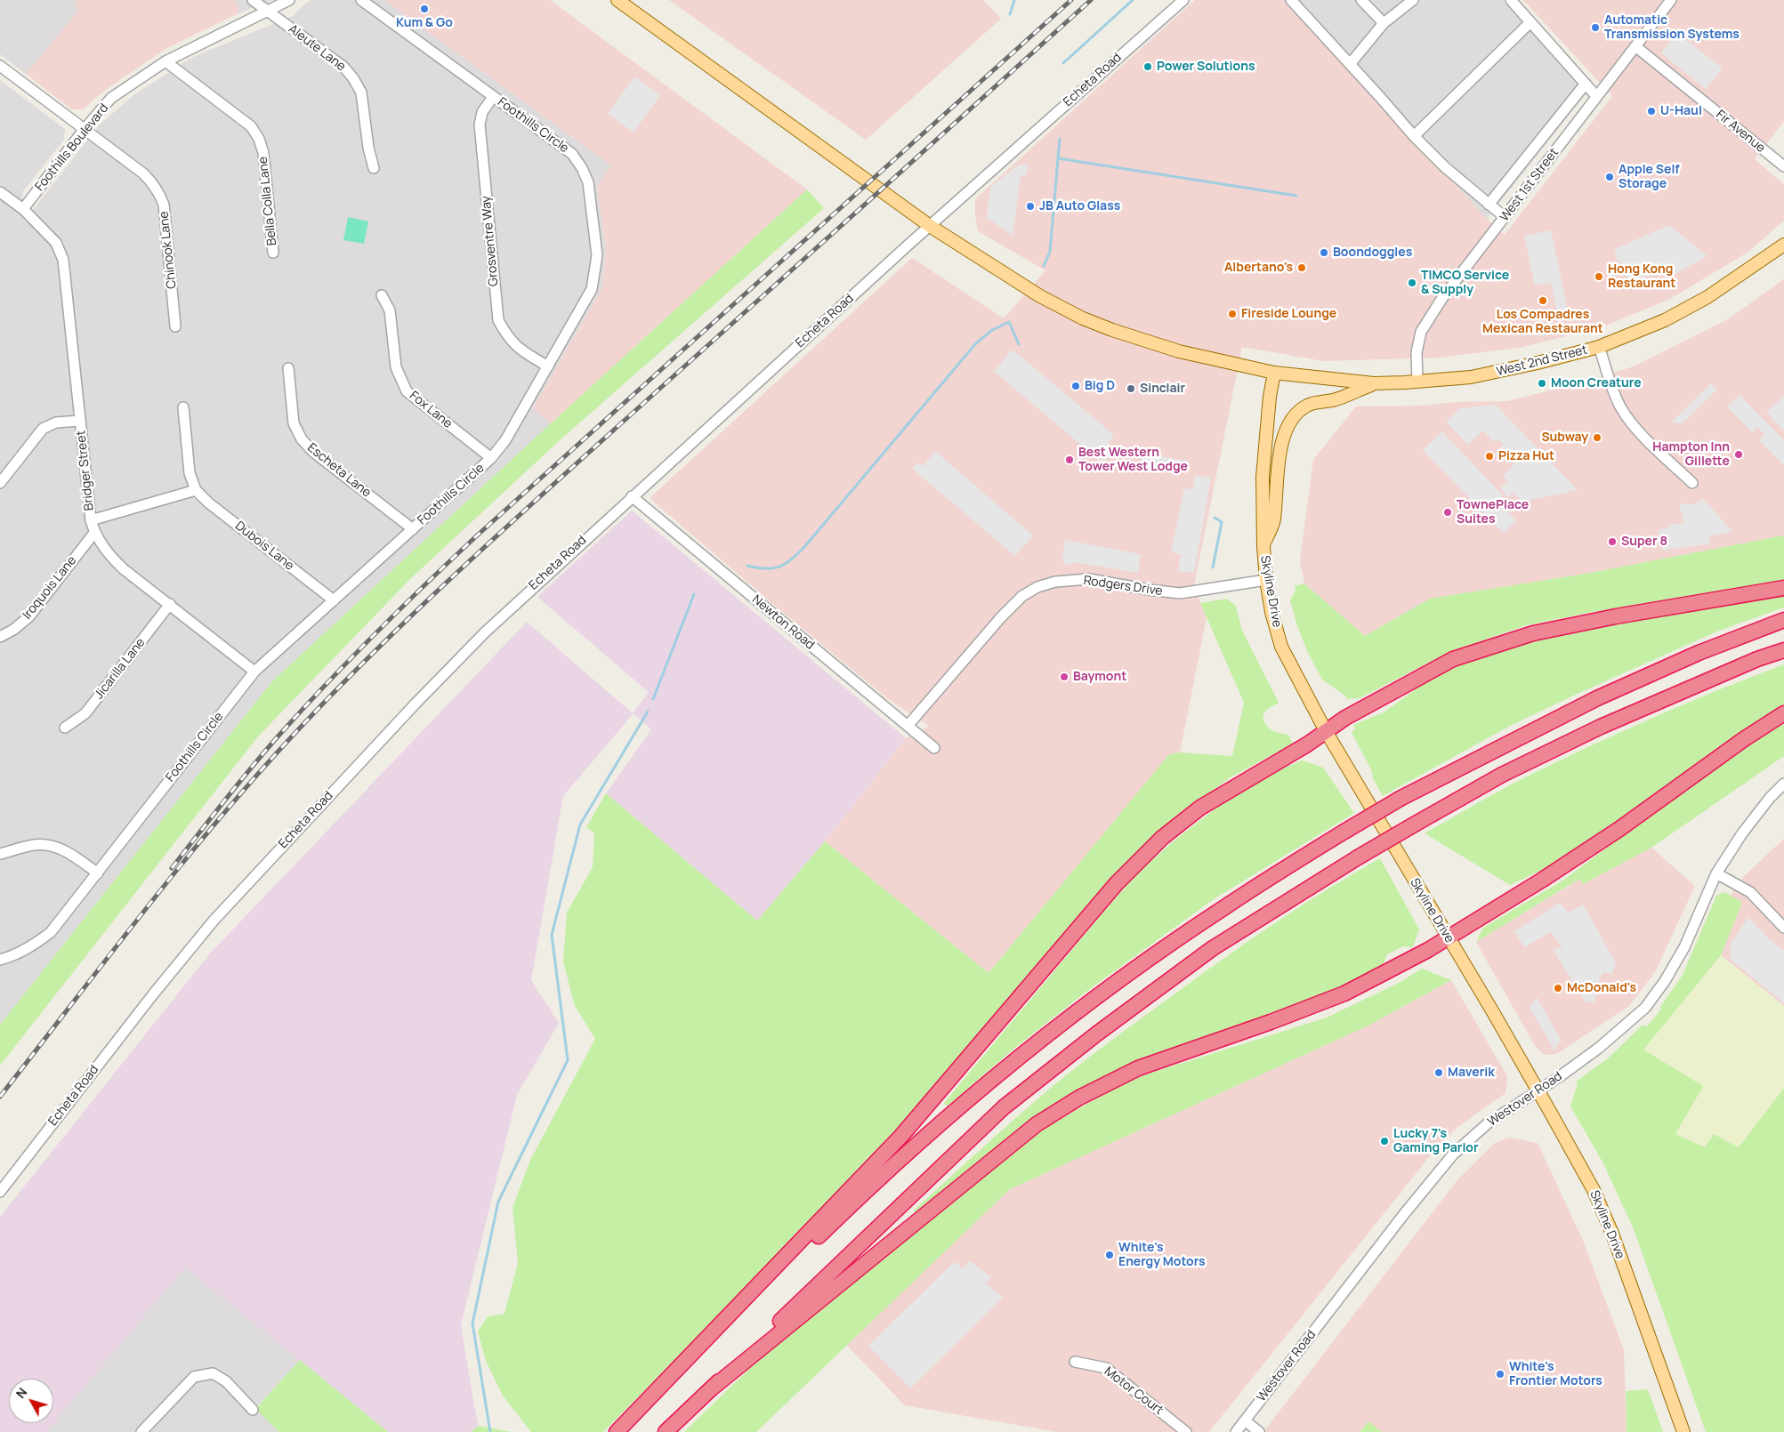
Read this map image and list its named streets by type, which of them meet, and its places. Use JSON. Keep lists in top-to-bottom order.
{
  "streets": {
    "main road": ["West 2nd Street", "Skyline Drive"],
    "street": [
      "Aleute Lane",
      "Echeta Road",
      "Foothills Circle",
      "Fir Avenue",
      "Foothills Boulevard",
      "West 1st Street",
      "Bella Colla Lane",
      "Grosventre Way",
      "Chinook Lane",
      "Fox Lane",
      "Bridger Street",
      "Escheta Lane",
      "Dubois Lane",
      "Rodgers Drive",
      "Iroquois Lane",
      "Newton Road",
      "Jicarilla Lane",
      "Westover Road",
      "Motor Court"
    ]
  },
  "crossings": [
    ["Aleute Lane", "Foothills Boulevard"],
    ["Echeta Road", "West 2nd Street"],
    ["Echeta Road", "Newton Road"],
    ["Foothills Circle", "Grosventre Way"],
    ["Foothills Circle", "Fox Lane"],
    ["Foothills Circle", "Bridger Street"],
    ["Foothills Circle", "Escheta Lane"],
    ["Foothills Circle", "Dubois Lane"],
    ["Fir Avenue", "West 1st Street"],
    ["Foothills Boulevard", "Bella Colla Lane"],
    ["Foothills Boulevard", "Chinook Lane"],
    ["Foothills Boulevard", "Bridger Street"],
    ["West 1st Street", "West 2nd Street"],
    ["West 2nd Street", "Skyline Drive"],
    ["Bridger Street", "Iroquois Lane"],
    ["Bridger Street", "Jicarilla Lane"],
    ["Rodgers Drive", "Skyline Drive"],
    ["Rodgers Drive", "Newton Road"],
    ["Skyline Drive", "Westover Road"]
  ],
  "places": [
    "Kum & Go",
    "Automatic Transmission Systems",
    "Power Solutions",
    "U-Haul",
    "Apple Self Storage",
    "JB Auto Glass",
    "Boondoggles",
    "Albertano's",
    "Hong Kong Restaurant",
    "TIMCO Service & Supply",
    "Los Compadres Mexican Restaurant",
    "Fireside Lounge",
    "Moon Creature",
    "Big D",
    "Sinclair",
    "Subway",
    "Hampton Inn Gillette",
    "Pizza Hut",
    "Best Western Tower West Lodge",
    "TownePlace Suites",
    "Super 8",
    "Baymont",
    "McDonald's",
    "Maverik",
    "Lucky 7's Gaming Parlor",
    "White's Energy Motors",
    "White's Frontier Motors"
  ],
  "north": "top left"
}
